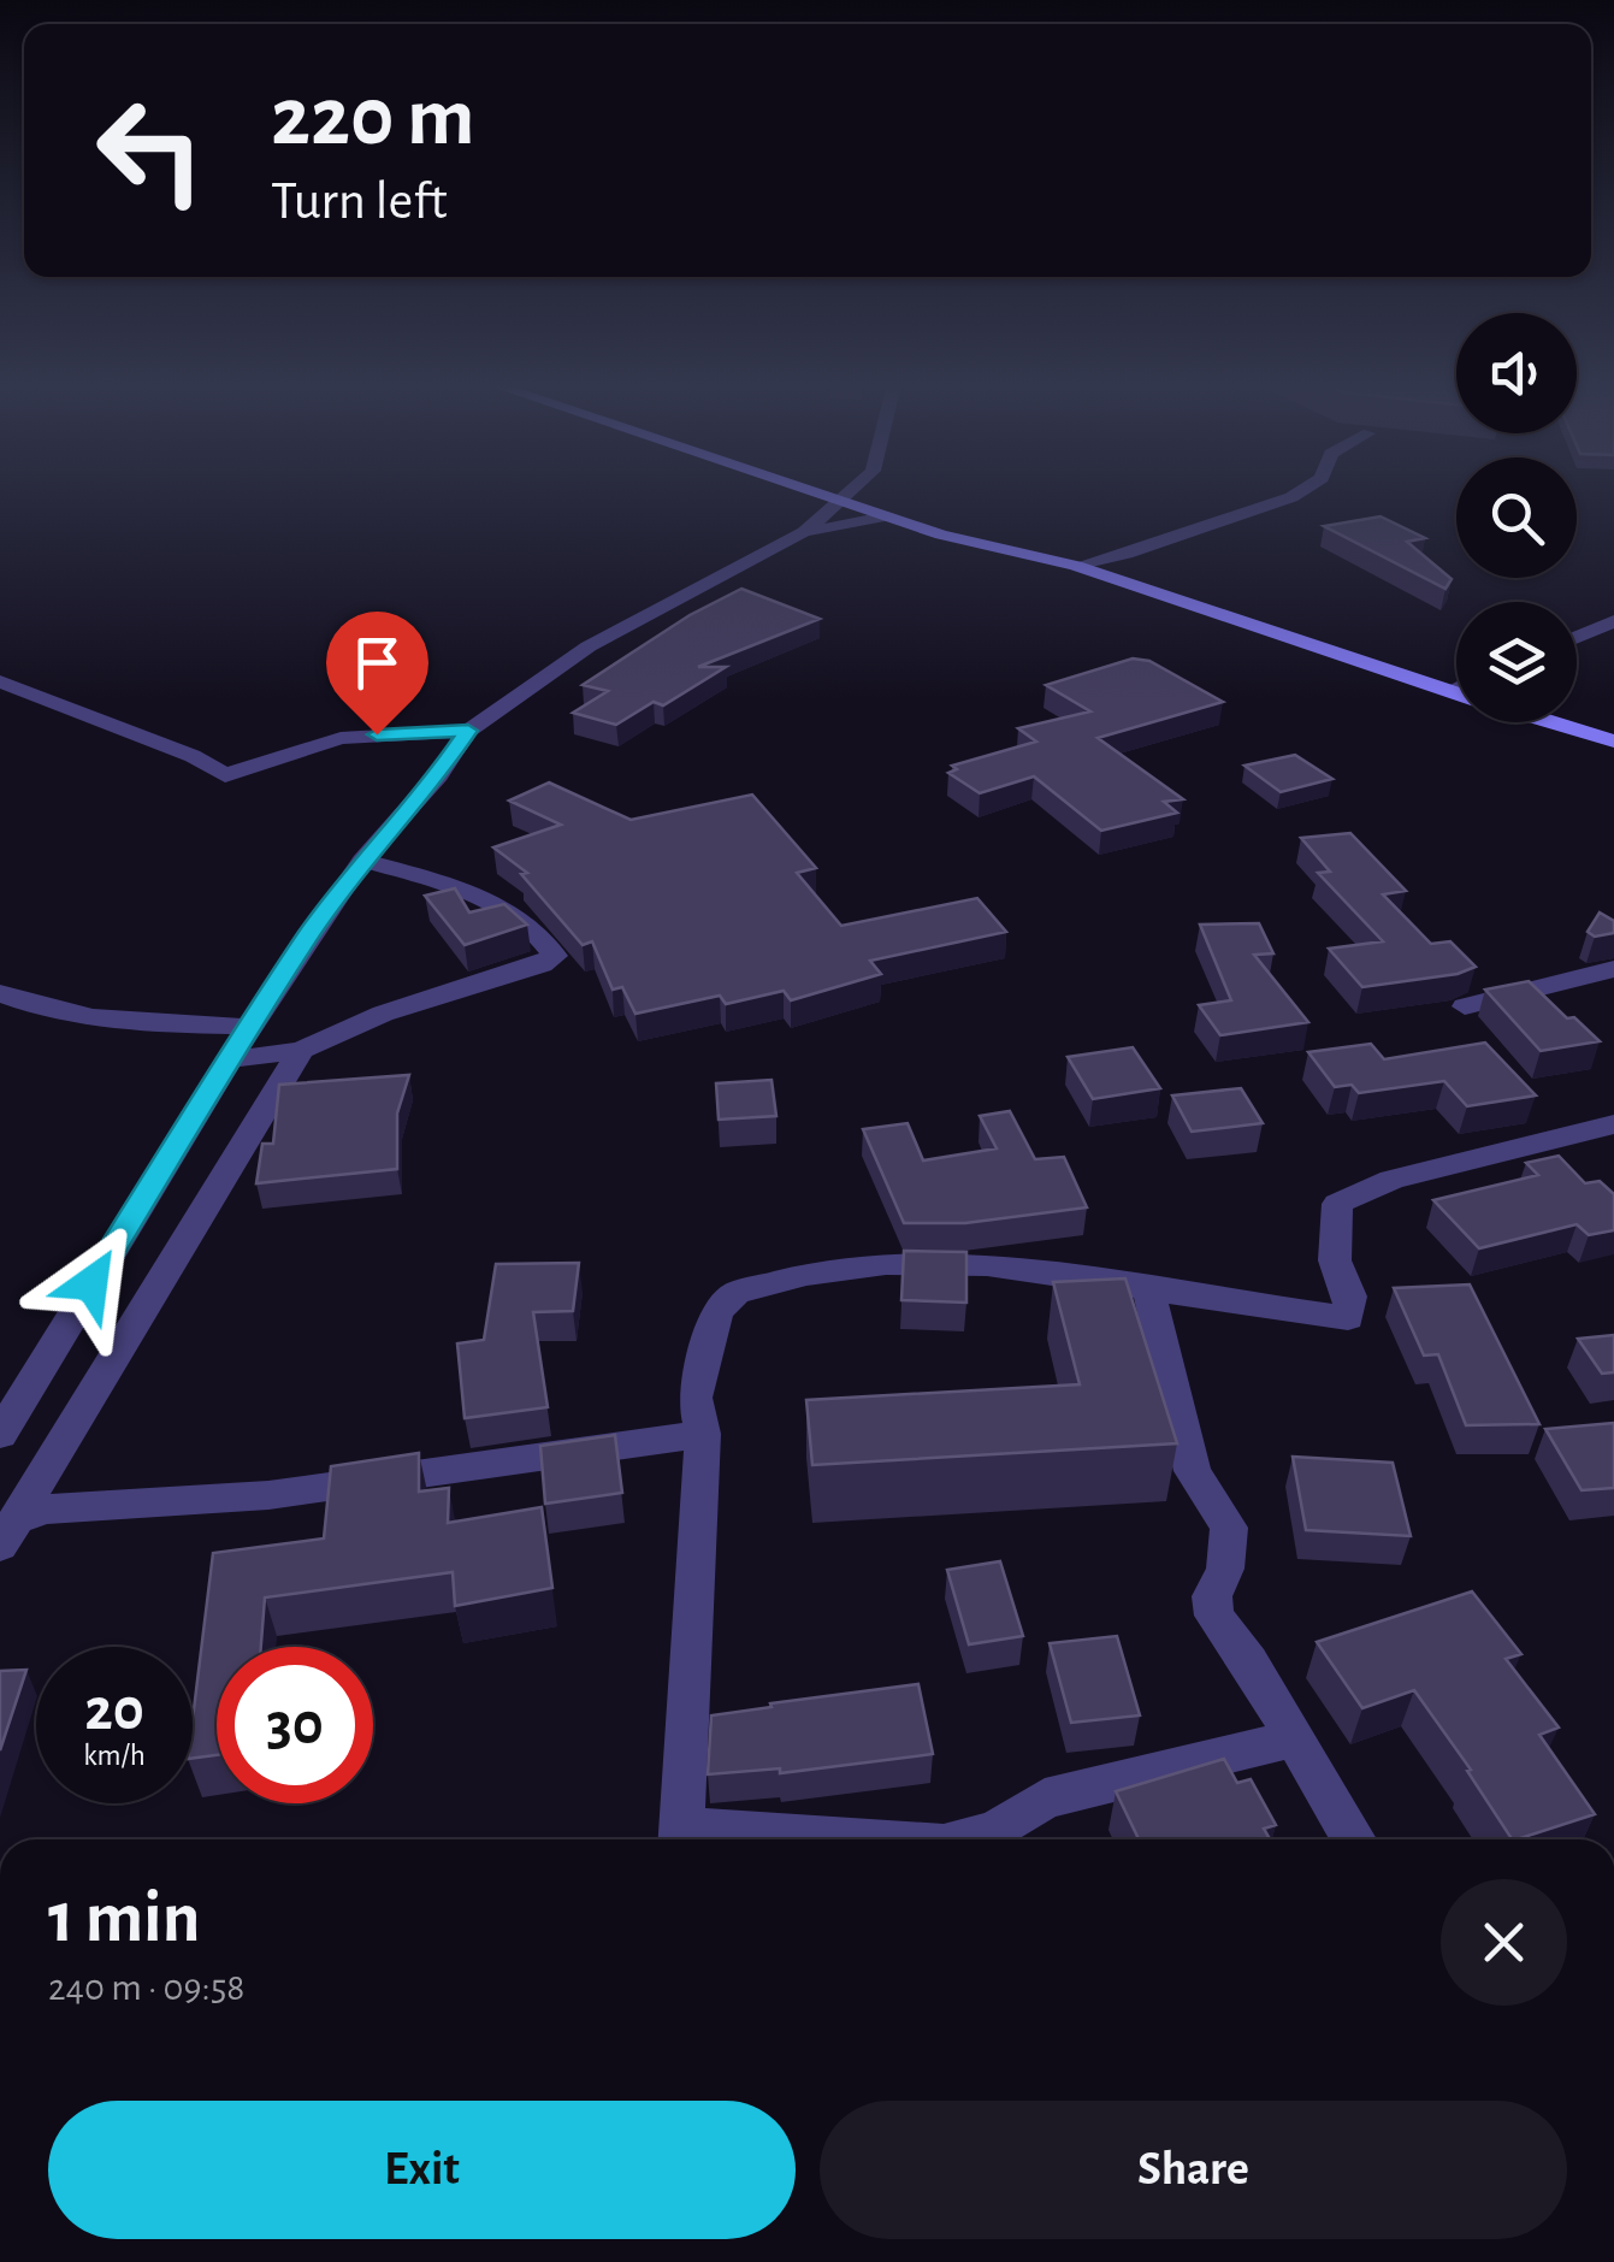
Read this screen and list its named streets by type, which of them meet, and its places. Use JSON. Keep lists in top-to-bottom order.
{
  "page": {
    "turn": ["220 m", "Turn left"],
    "speed": "20 km/h",
    "limit": "30",
    "heading": ["1 min", "240 m · 09:58"],
    "buttons": ["Exit", "Share"]
  }
}
